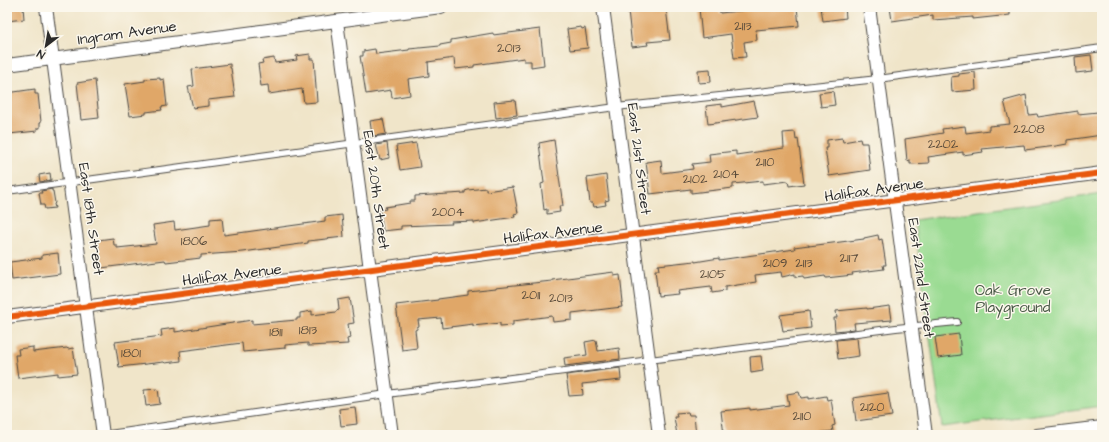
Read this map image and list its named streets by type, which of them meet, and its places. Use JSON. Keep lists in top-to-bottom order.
{
  "streets": {
    "street": [
      "Ingram Avenue",
      "East 21st Street",
      "East 20th Street",
      "Halifax Avenue",
      "East 18th Street",
      "East 22nd Street"
    ]
  },
  "crossings": [
    ["Ingram Avenue", "East 20th Street"],
    ["Ingram Avenue", "East 18th Street"],
    ["East 21st Street", "Halifax Avenue"],
    ["East 20th Street", "Halifax Avenue"],
    ["Halifax Avenue", "East 18th Street"],
    ["Halifax Avenue", "East 22nd Street"]
  ],
  "parks": ["Oak Grove Playground"],
  "house_numbers": [
    "2113",
    "2013",
    "2208",
    "2202",
    "2110",
    "2104",
    "2102",
    "2004",
    "1806",
    "2117",
    "2109",
    "2113",
    "2105",
    "2011",
    "2013",
    "1813",
    "1811",
    "1801",
    "2120",
    "2110"
  ],
  "north": "bottom left"
}
